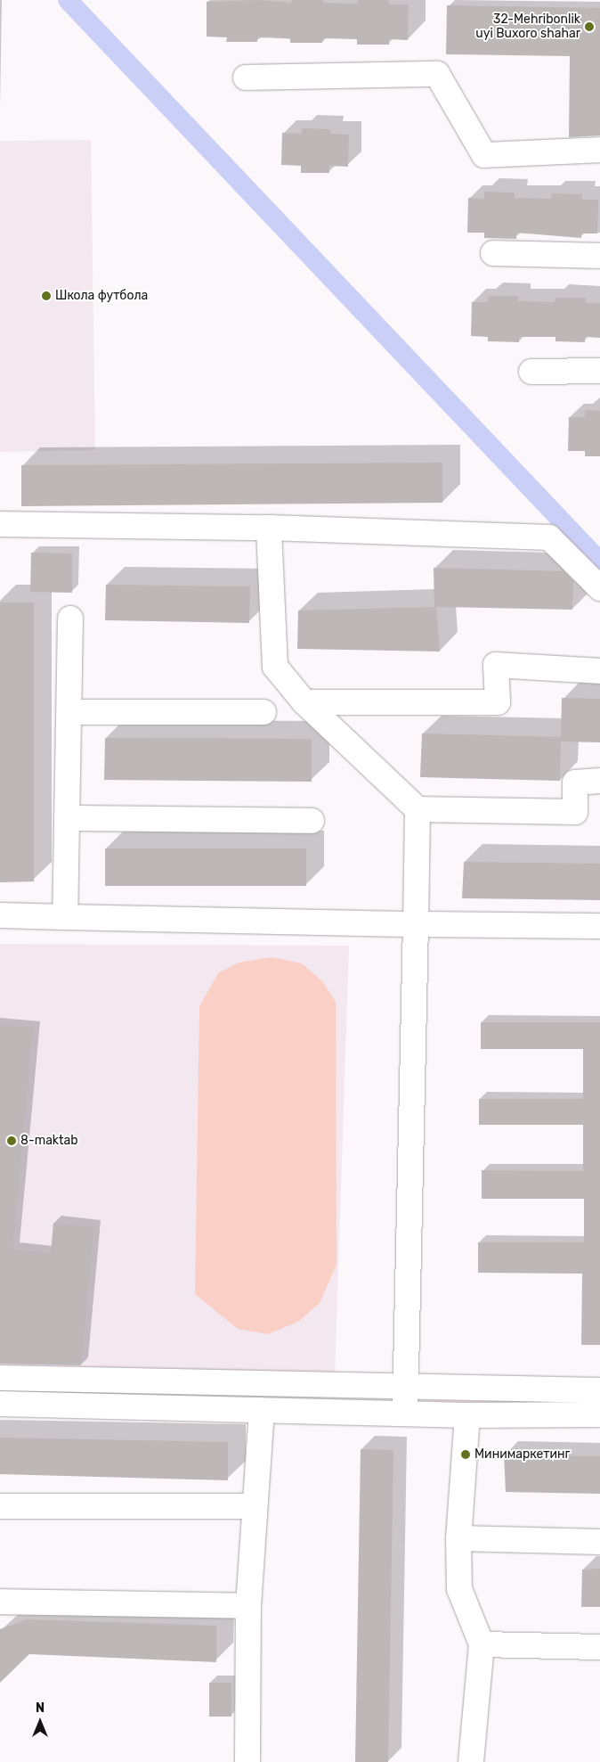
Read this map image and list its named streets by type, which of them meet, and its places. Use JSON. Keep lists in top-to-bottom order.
{
  "places": [
    "32-Mehribonlik uyi Buxoro shahar",
    "Школа футбола",
    "8-maktab",
    "Минимаркетинг"
  ],
  "north": "top"
}
